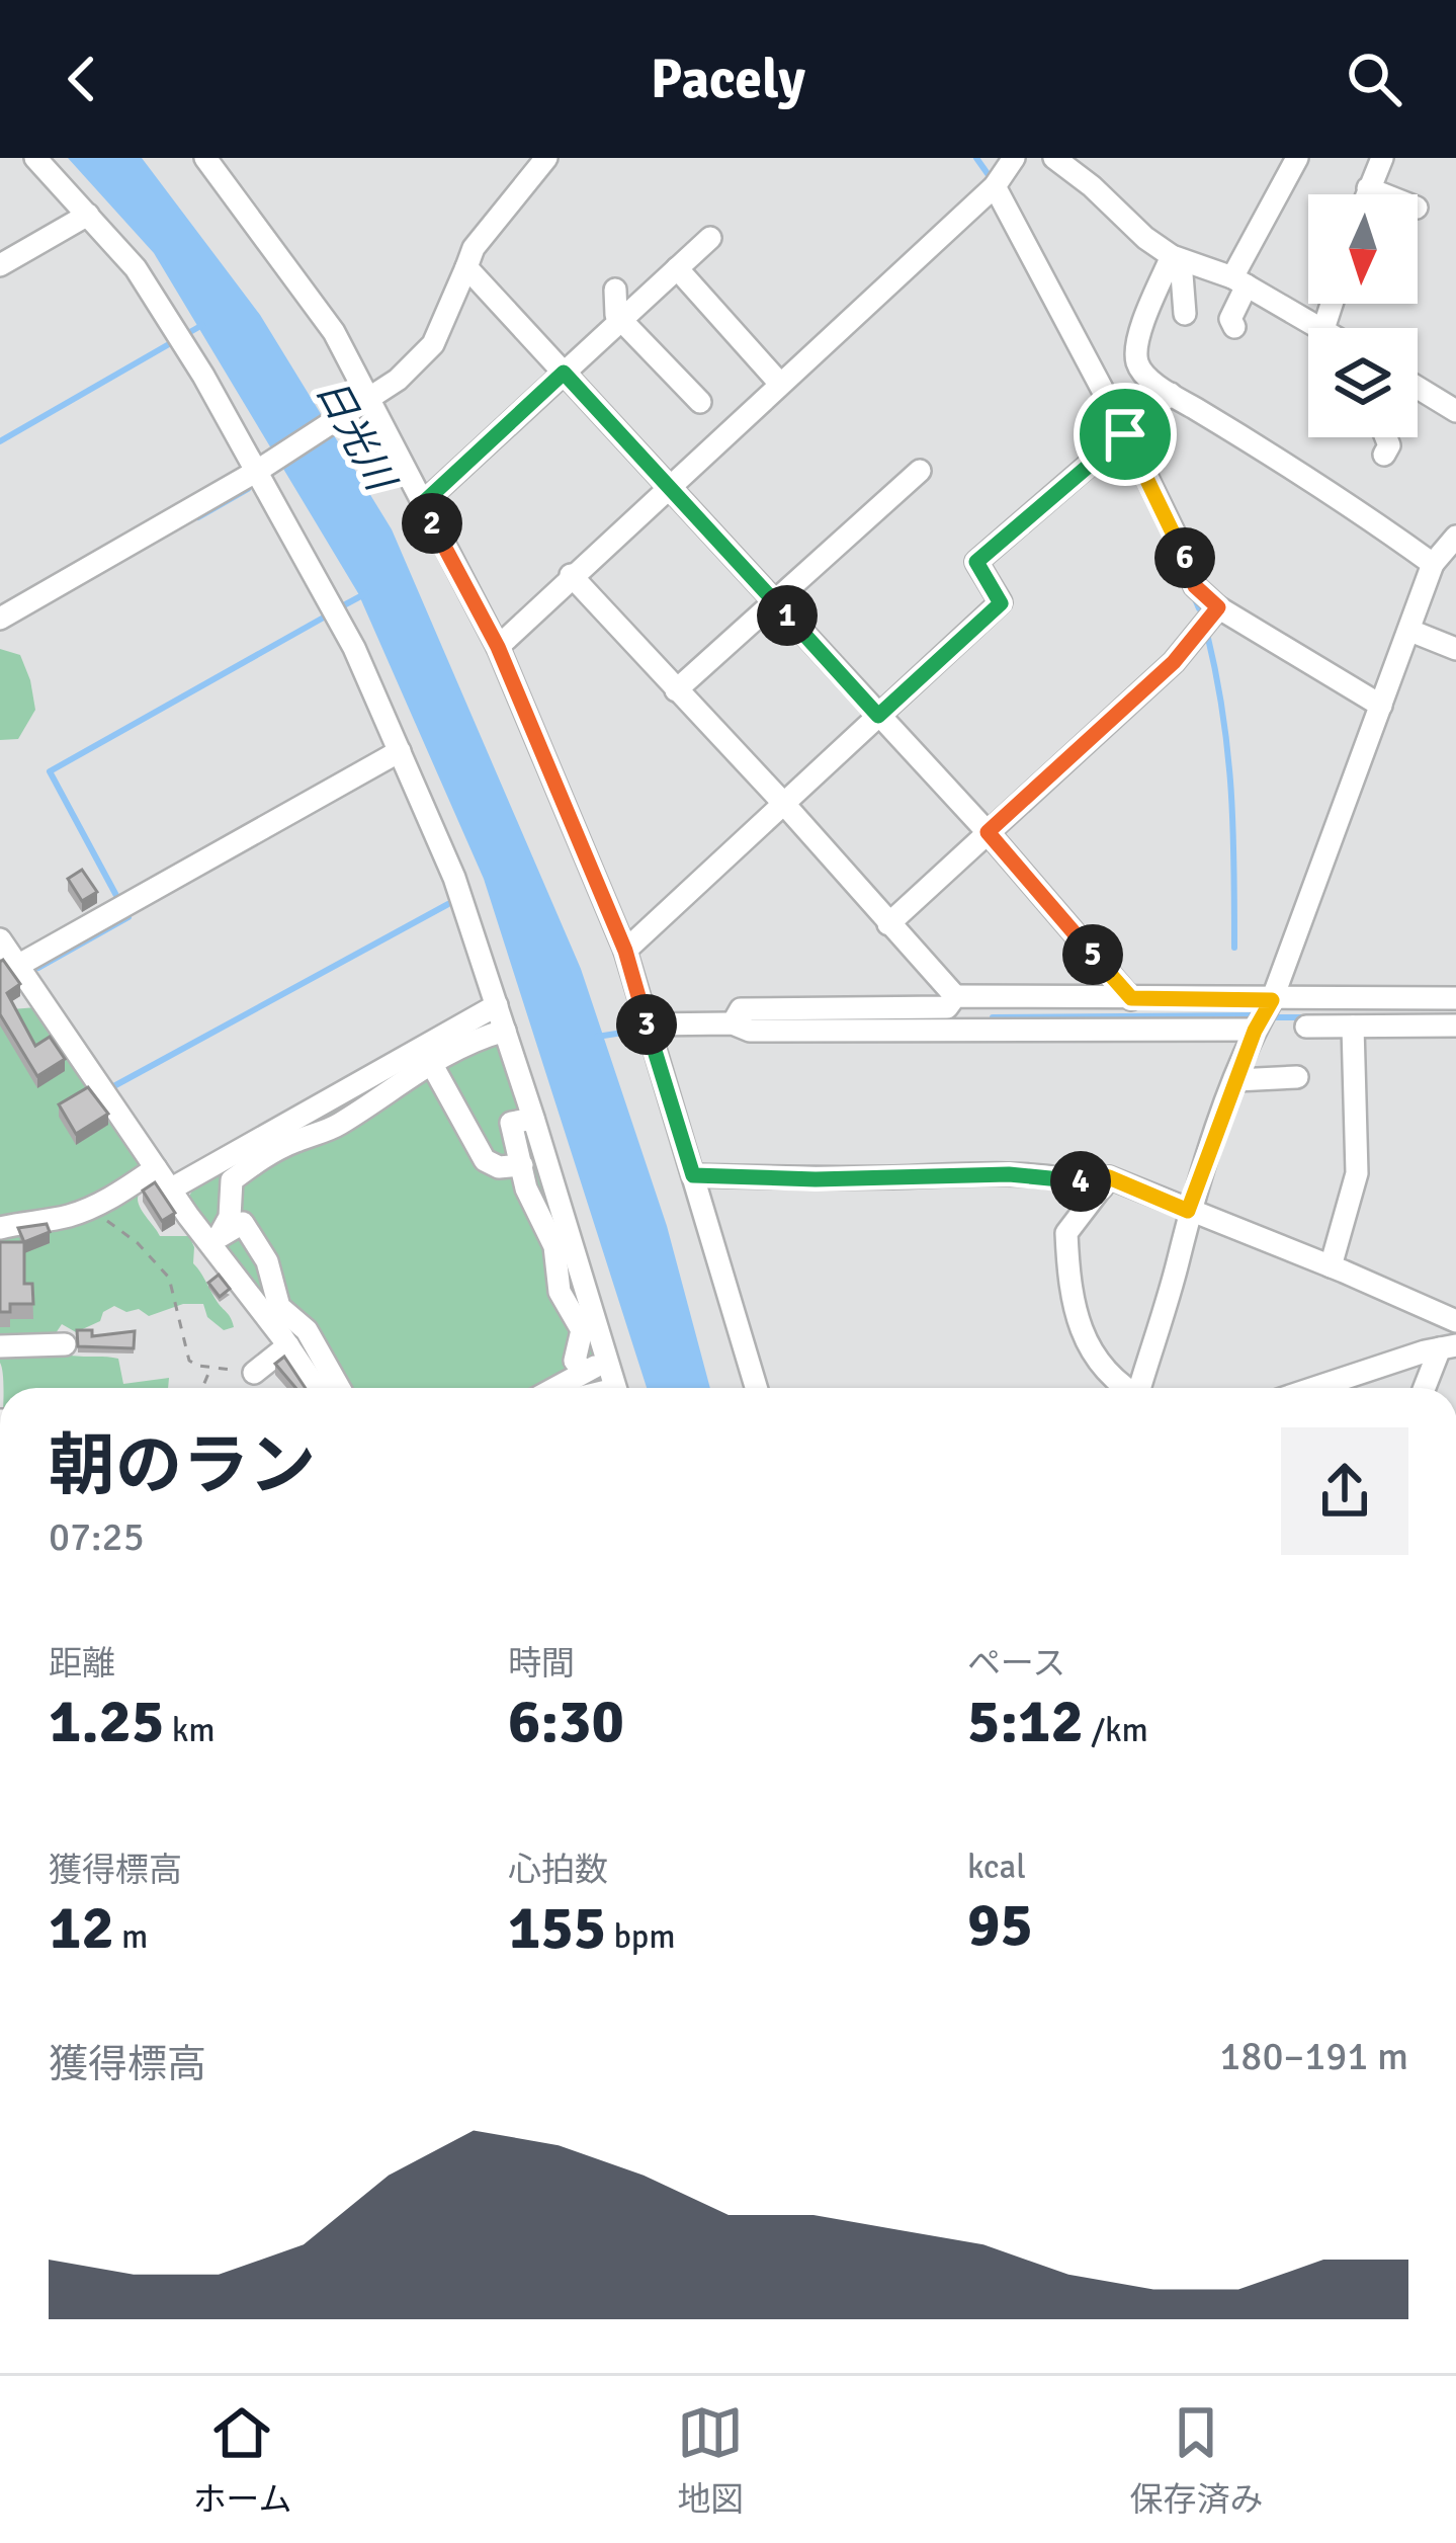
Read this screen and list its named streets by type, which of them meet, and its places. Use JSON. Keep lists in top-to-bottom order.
{
  "water": ["日光川"],
  "north": "bottom",
  "page": {
    "header": "Pacely",
    "pins": [
      "2",
      "6",
      "1",
      "5",
      "3",
      "4"
    ],
    "heading": ["朝のラン", "07:25"],
    "stats": [
      ["距離", "1.25 km"],
      ["時間", "6:30"],
      ["ペース", "5:12 /km"],
      ["獲得標高", "12 m"],
      ["心拍数", "155 bpm"],
      ["kcal", "95"]
    ],
    "chart": ["獲得標高", "180–191 m"],
    "tabs": ["ホーム", "地図", "保存済み"]
  }
}
